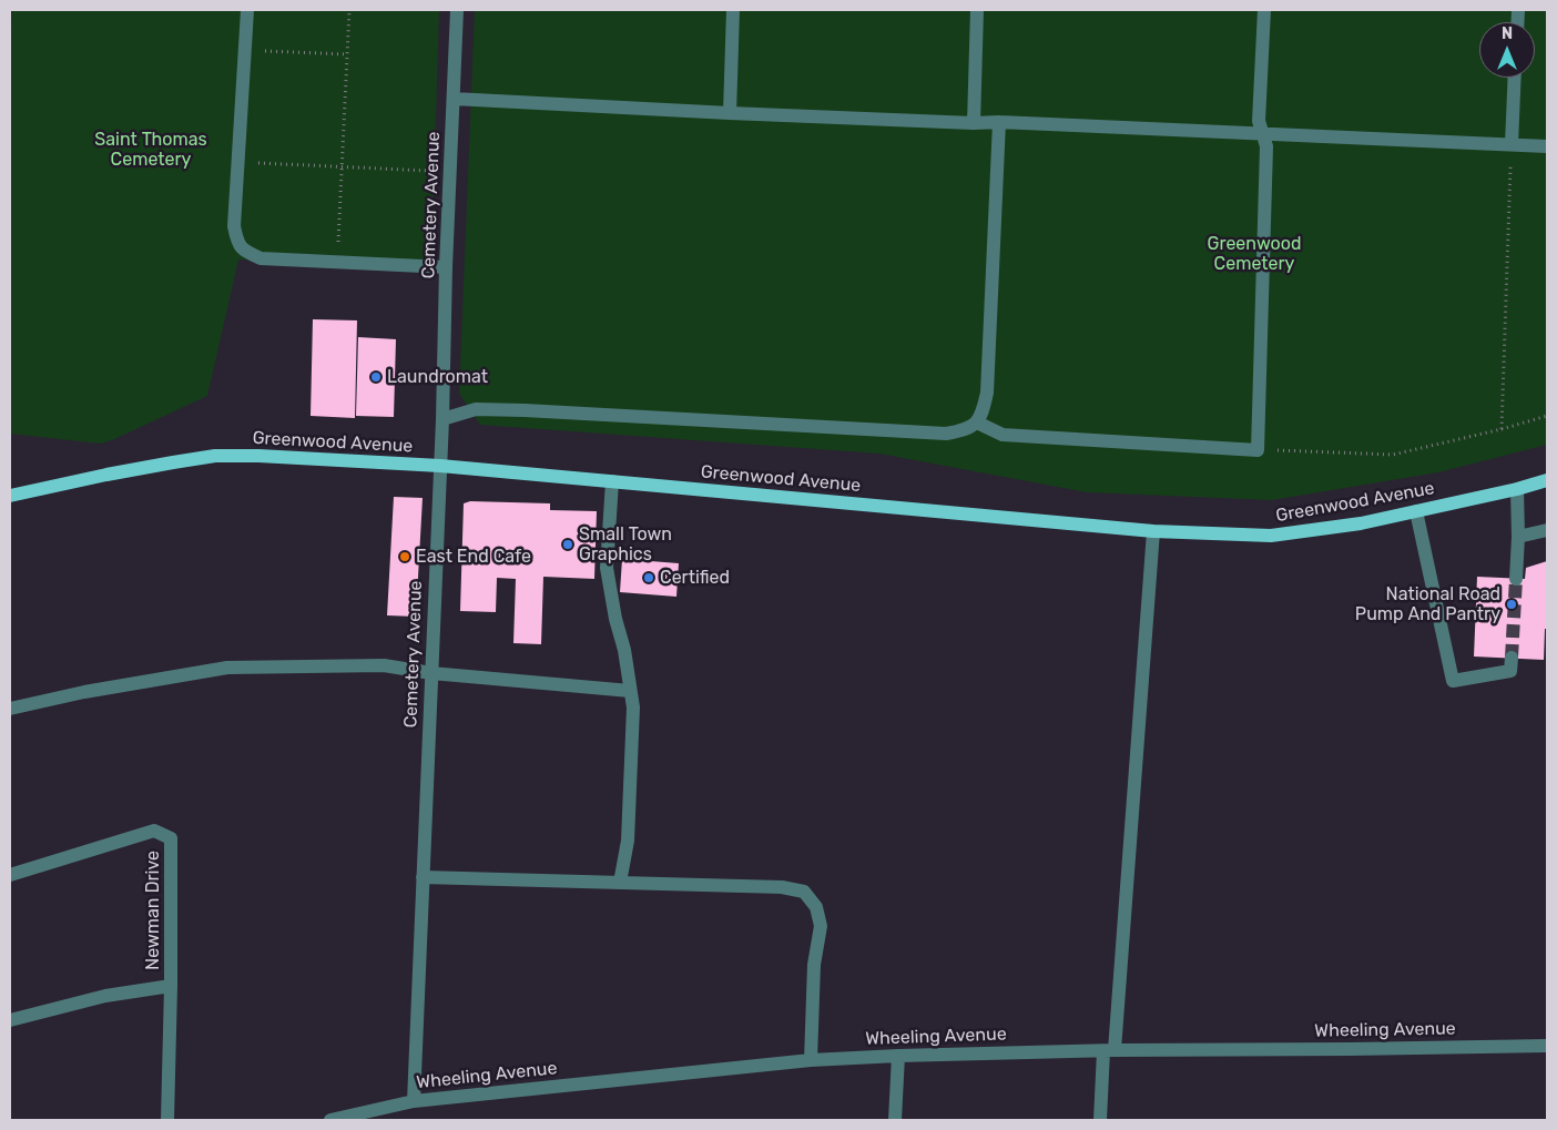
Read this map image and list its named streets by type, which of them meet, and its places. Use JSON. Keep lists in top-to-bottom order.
{
  "streets": {
    "main road": ["Greenwood Avenue"],
    "street": ["Cemetery Avenue", "Newman Drive", "Wheeling Avenue"]
  },
  "crossings": [
    ["Cemetery Avenue", "Greenwood Avenue"],
    ["Cemetery Avenue", "Wheeling Avenue"]
  ],
  "parks": ["Saint Thomas Cemetery", "Greenwood Cemetery"],
  "places": [
    "Laundromat",
    "Small Town Graphics",
    "East End Cafe",
    "Certified",
    "National Road Pump And Pantry"
  ],
  "north": "top"
}
